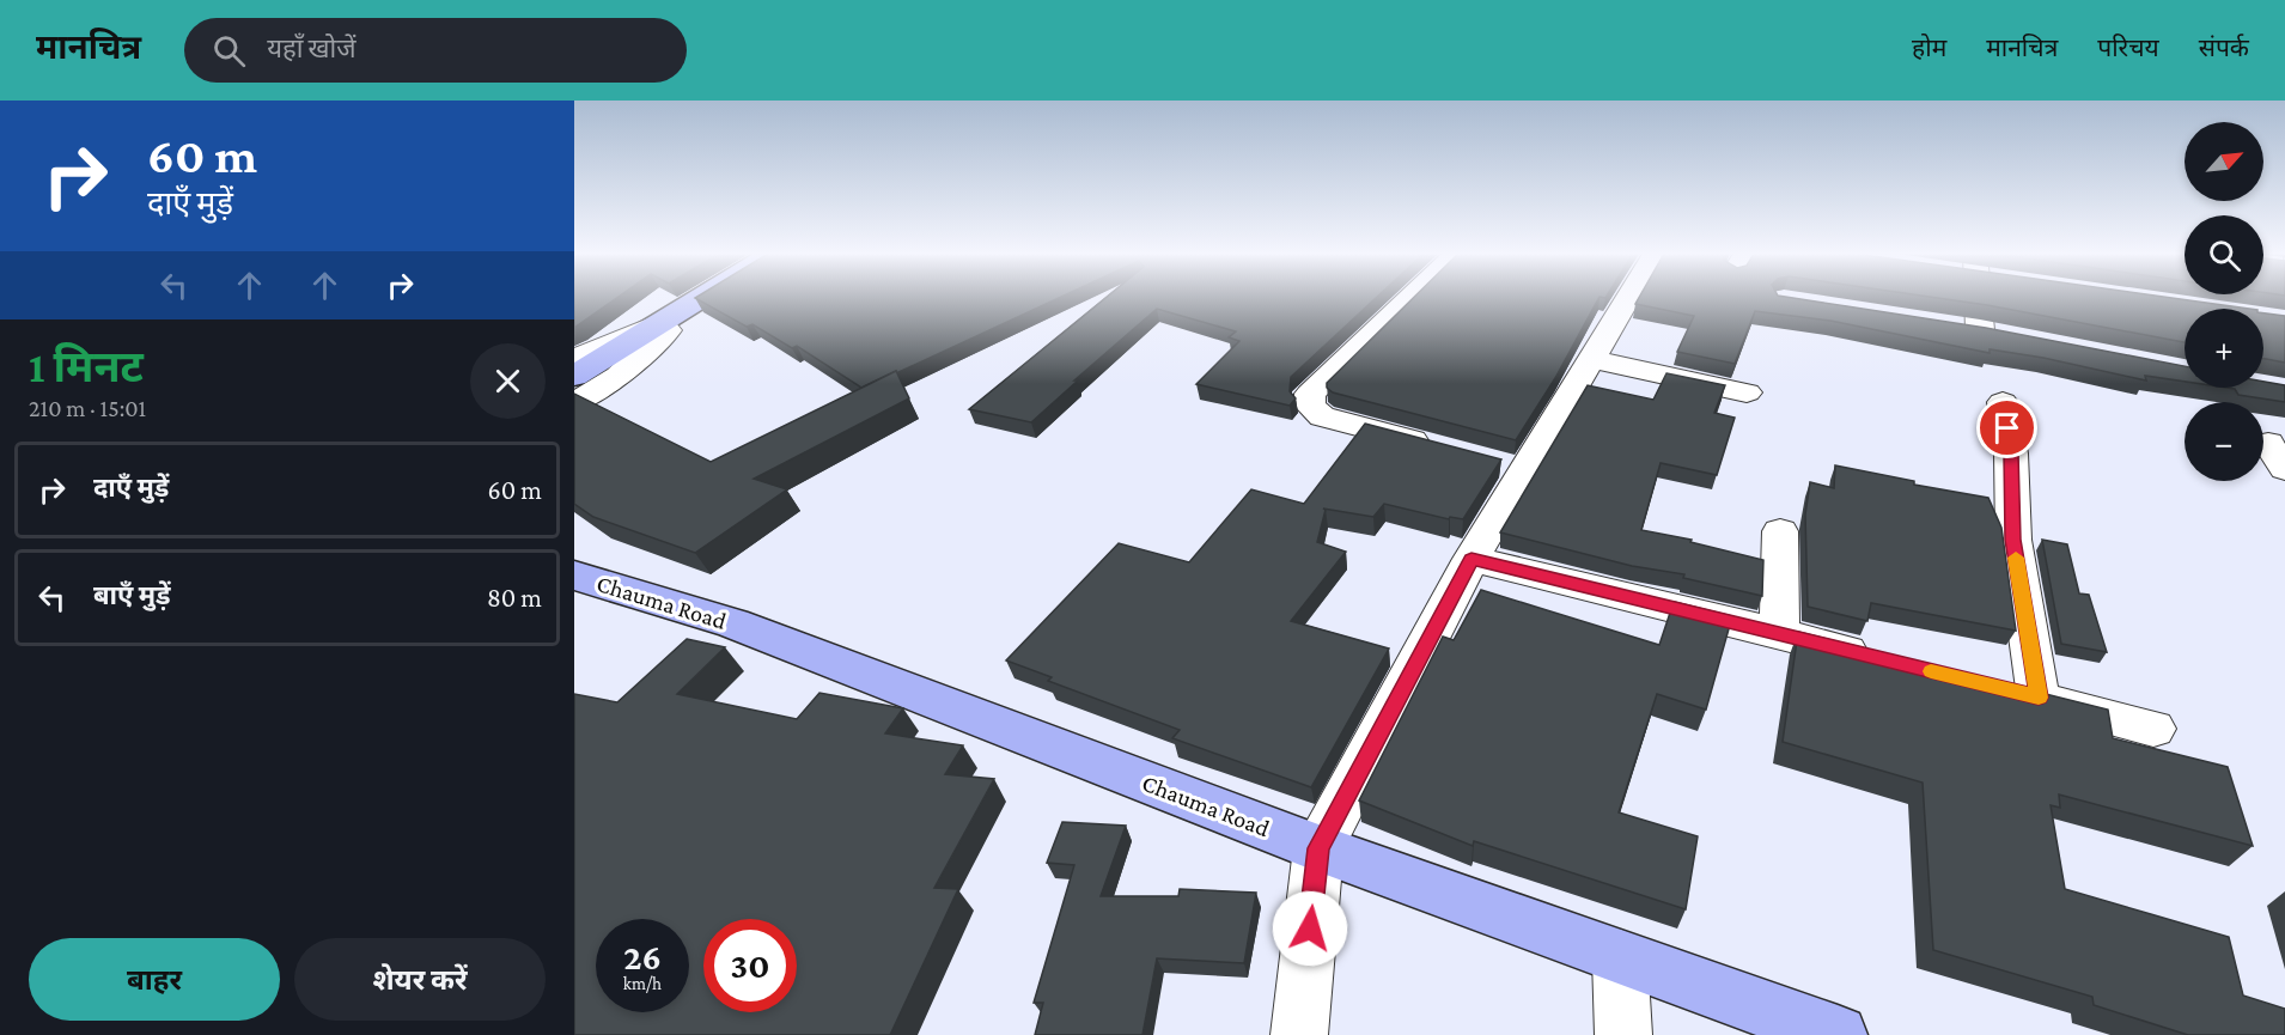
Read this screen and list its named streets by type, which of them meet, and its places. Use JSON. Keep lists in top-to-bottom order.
{
  "streets": {
    "street": ["Chauma Road"]
  },
  "north": "top right",
  "page": {
    "header": "मानचित्र",
    "search": "यहाँ खोजें",
    "nav": [
      "होम",
      "मानचित्र",
      "परिचय",
      "संपर्क"
    ],
    "turn": ["60 m", "दाएँ मुड़ें"],
    "map_buttons": ["+", "−"],
    "heading": ["1 मिनट", "210 m · 15:01"],
    "list": [
      {
        "name": "दाएँ मुड़ें",
        "value": "60 m"
      },
      {
        "name": "बाएँ मुड़ें",
        "value": "80 m"
      }
    ],
    "speed": "26 km/h",
    "limit": "30",
    "buttons": ["बाहर", "शेयर करें"]
  }
}
